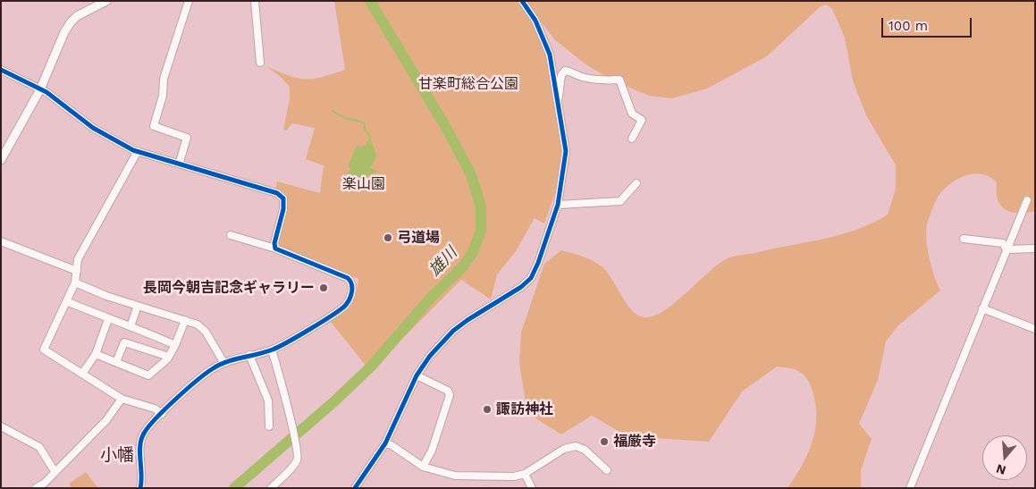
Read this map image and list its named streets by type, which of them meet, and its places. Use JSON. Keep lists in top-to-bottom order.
{
  "districts": ["小幡"],
  "water": ["雄川"],
  "parks": ["甘楽町総合公園", "楽山園"],
  "places": [
    "弓道場",
    "長岡今朝吉記念ギャラリー",
    "諏訪神社",
    "福厳寺"
  ],
  "scale_bar": "100 m",
  "north": "bottom"
}
